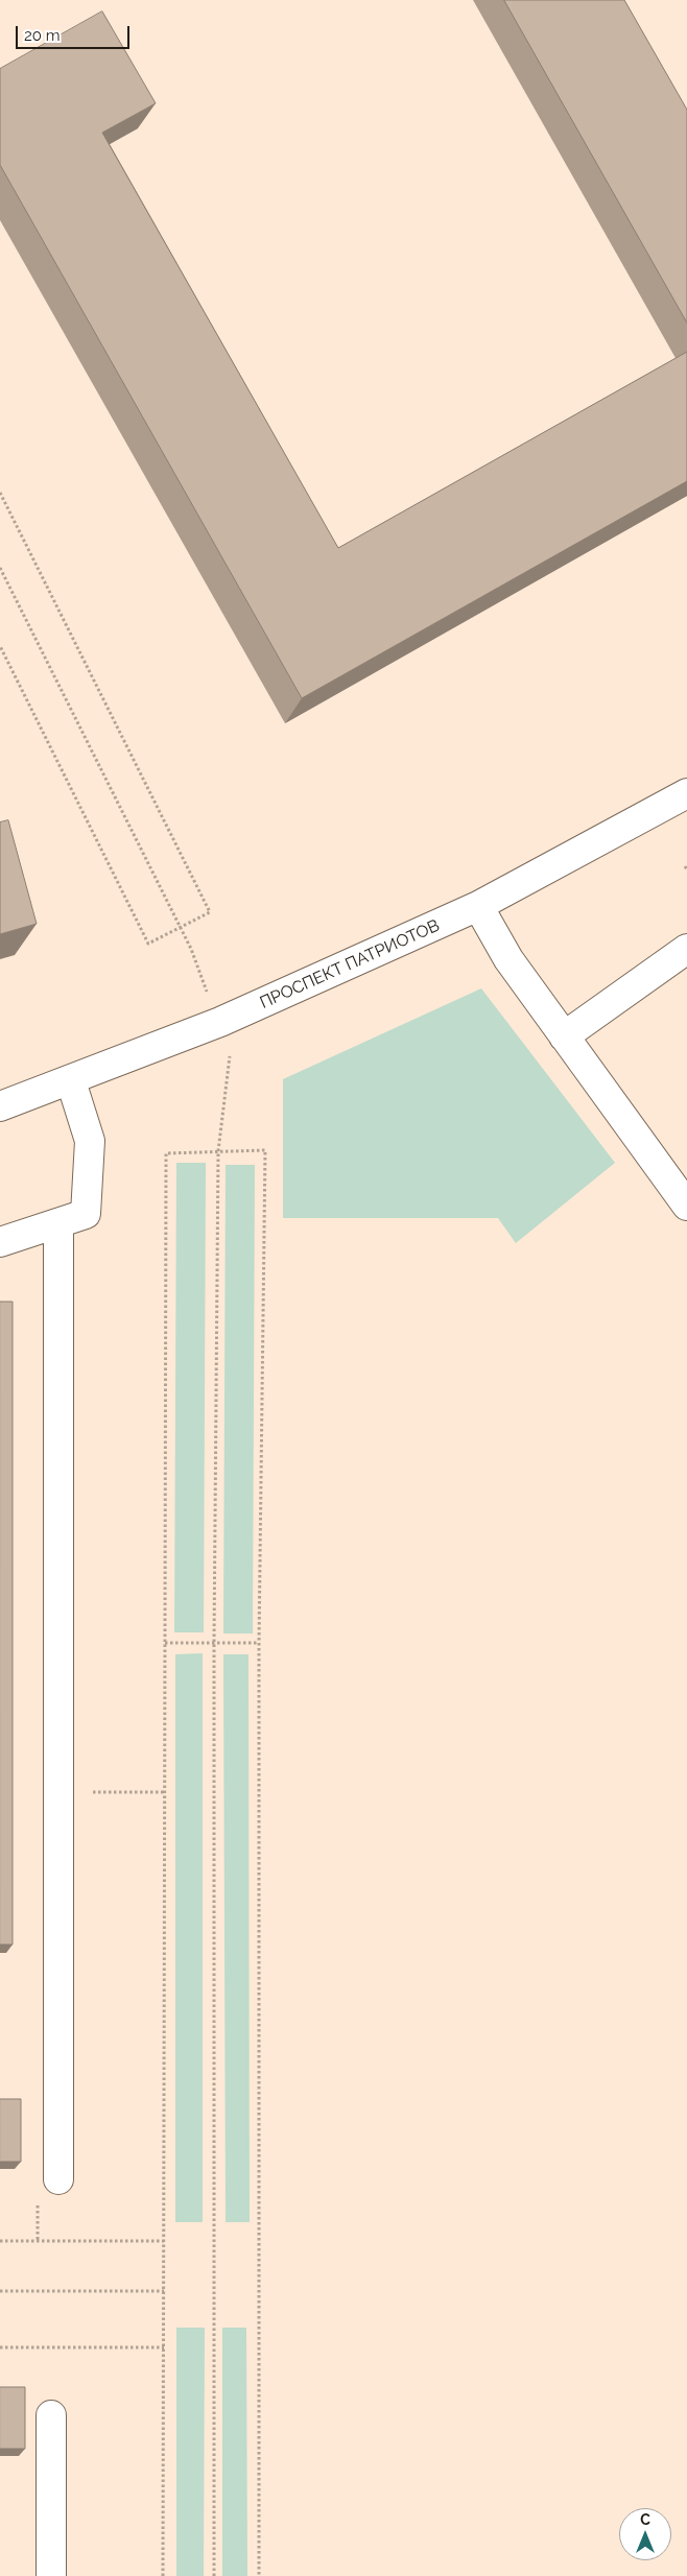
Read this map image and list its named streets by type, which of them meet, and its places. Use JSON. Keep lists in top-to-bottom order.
{
  "streets": {
    "street": ["ПРОСПЕКТ ПАТРИОТОВ"]
  },
  "scale_bar": "20 m",
  "north": "top"
}
